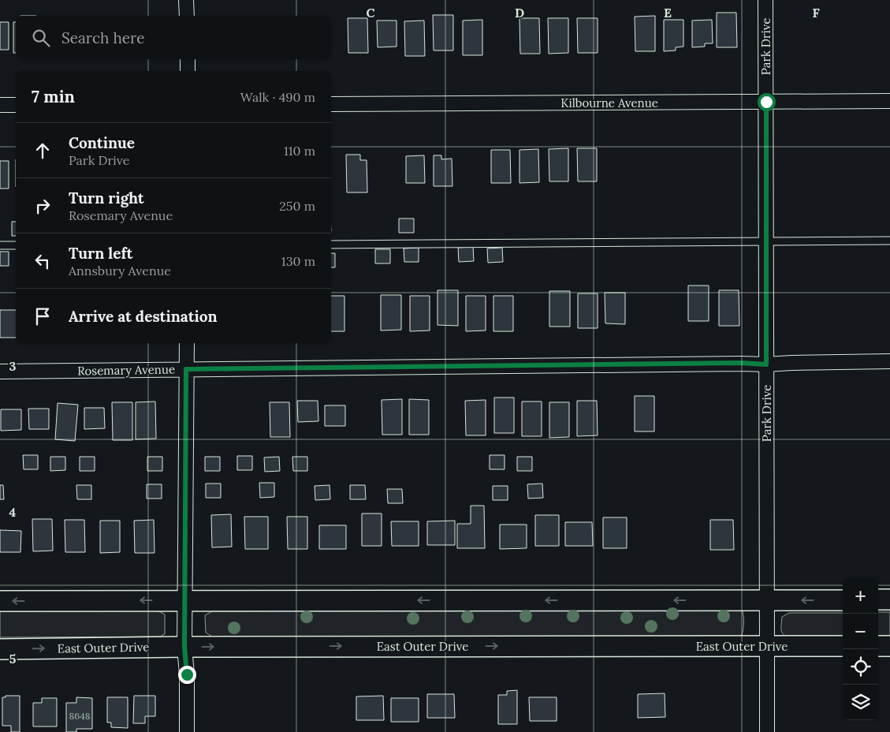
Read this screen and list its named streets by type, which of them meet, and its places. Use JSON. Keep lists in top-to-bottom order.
{
  "streets": {
    "street": [
      "Park Drive",
      "Kilbourne Avenue",
      "Rosemary Avenue",
      "East Outer Drive"
    ]
  },
  "crossings": [
    ["Park Drive", "Kilbourne Avenue"],
    ["Park Drive", "Rosemary Avenue"],
    ["Park Drive", "East Outer Drive"]
  ],
  "house_numbers": ["8648"],
  "page": {
    "search": "Search here",
    "heading": ["7 min", "Walk · 490 m"],
    "list": [
      ["Continue", "Park Drive", "110 m"],
      ["Turn right", "Rosemary Avenue", "250 m"],
      ["Turn left", "Annsbury Avenue", "130 m"],
      "Arrive at destination"
    ],
    "map_buttons": ["+", "−"]
  },
  "grid": {
    "columns": [
      "C",
      "D",
      "E",
      "F"
    ],
    "rows": ["3", "4", "5"]
  }
}
